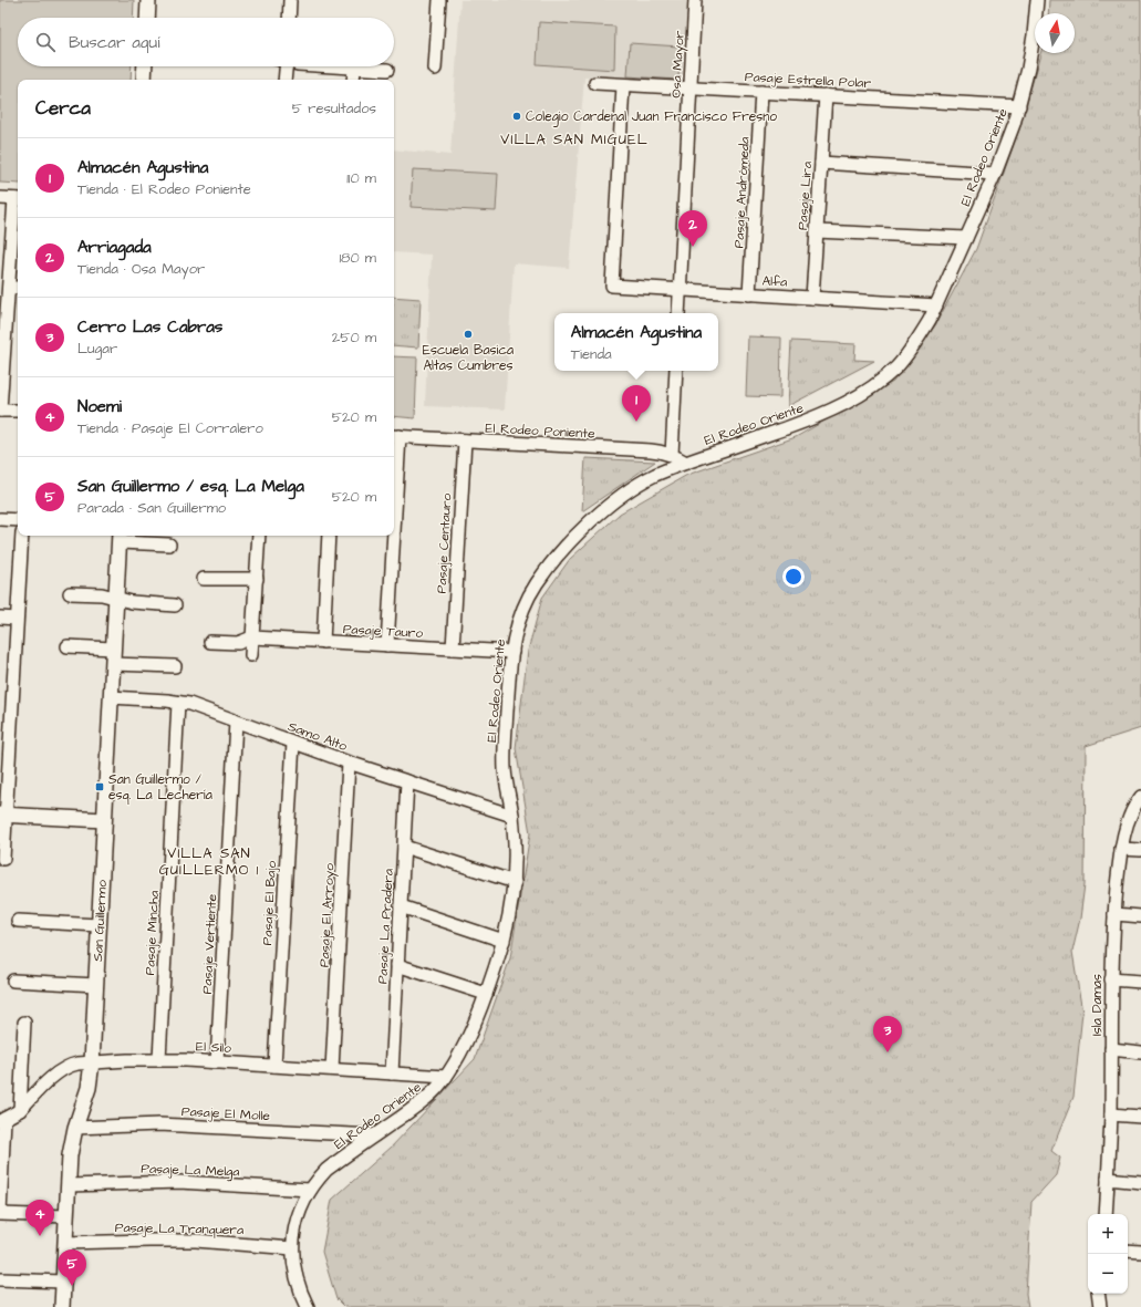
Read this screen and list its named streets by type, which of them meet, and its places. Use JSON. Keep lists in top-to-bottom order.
{
  "streets": {
    "street": [
      "Osa Mayor",
      "Pasaje Estrella Polar",
      "El Rodeo Oriente",
      "Pasaje Andrómeda",
      "Pasaje Lira",
      "Alfa",
      "El Rodeo Poniente",
      "Pasaje Centauro",
      "Pasaje Tauro",
      "Samo Alto",
      "Pasaje El Bajo",
      "Pasaje El Arroyo",
      "San Guillermo",
      "Pasaje La Pradera",
      "Pasaje Mincha",
      "Pasaje Vertiente",
      "Isla Damas",
      "El Silo",
      "Pasaje El Molle",
      "Pasaje La Melga",
      "Pasaje La Tranquera"
    ]
  },
  "crossings": [
    ["Osa Mayor", "Pasaje Estrella Polar"],
    ["Osa Mayor", "Alfa"],
    ["Pasaje Estrella Polar", "El Rodeo Oriente"],
    ["Pasaje Estrella Polar", "Pasaje Andrómeda"],
    ["Pasaje Estrella Polar", "Pasaje Lira"],
    ["Pasaje Estrella Polar", "Alfa"],
    ["El Rodeo Oriente", "Alfa"],
    ["El Rodeo Oriente", "El Rodeo Poniente"],
    ["El Rodeo Oriente", "Pasaje Tauro"],
    ["El Rodeo Oriente", "Samo Alto"],
    ["El Rodeo Oriente", "El Silo"],
    ["El Rodeo Oriente", "Pasaje El Molle"],
    ["El Rodeo Oriente", "Pasaje La Melga"],
    ["El Rodeo Oriente", "Pasaje La Tranquera"],
    ["Pasaje Andrómeda", "Alfa"],
    ["Pasaje Lira", "Alfa"],
    ["El Rodeo Poniente", "Pasaje Centauro"],
    ["Pasaje Centauro", "Pasaje Tauro"],
    ["Samo Alto", "Pasaje El Bajo"],
    ["Samo Alto", "Pasaje El Arroyo"],
    ["Samo Alto", "San Guillermo"],
    ["Samo Alto", "Pasaje La Pradera"],
    ["Samo Alto", "Pasaje Mincha"],
    ["Samo Alto", "Pasaje Vertiente"],
    ["Pasaje El Bajo", "El Silo"],
    ["Pasaje El Arroyo", "El Silo"],
    ["San Guillermo", "El Silo"],
    ["San Guillermo", "Pasaje El Molle"],
    ["San Guillermo", "Pasaje La Melga"],
    ["San Guillermo", "Pasaje La Tranquera"],
    ["Pasaje La Pradera", "El Silo"],
    ["Pasaje Mincha", "El Silo"],
    ["Pasaje Vertiente", "El Silo"]
  ],
  "districts": ["VILLA SAN MIGUEL", "VILLA SAN GUILLERMO 1"],
  "places": {
    "other": ["Colegio Cardenal Juan Francisco Fresno", "Escuela Basica Altas Cumbres"],
    "transit": ["San Guillermo / esq. La Lechería"]
  },
  "north": "top",
  "page": {
    "search": "Buscar aquí",
    "heading": ["Cerca", "5 resultados"],
    "list": [
      {
        "mark": "1",
        "name": "Almacén Agustina",
        "note": "Tienda · El Rodeo Poniente",
        "value": "110 m"
      },
      {
        "mark": "2",
        "name": "Arriagada",
        "note": "Tienda · Osa Mayor",
        "value": "180 m"
      },
      {
        "mark": "3",
        "name": "Cerro Las Cabras",
        "note": "Lugar",
        "value": "250 m"
      },
      {
        "mark": "4",
        "name": "Noemi",
        "note": "Tienda · Pasaje El Corralero",
        "value": "520 m"
      },
      {
        "mark": "5",
        "name": "San Guillermo / esq. La Melga",
        "note": "Parada · San Guillermo",
        "value": "520 m"
      }
    ],
    "pins": [
      "2",
      "1",
      "3",
      "4",
      "5"
    ],
    "popup": ["Almacén Agustina", "Tienda"],
    "map_buttons": ["+", "−"]
  }
}
